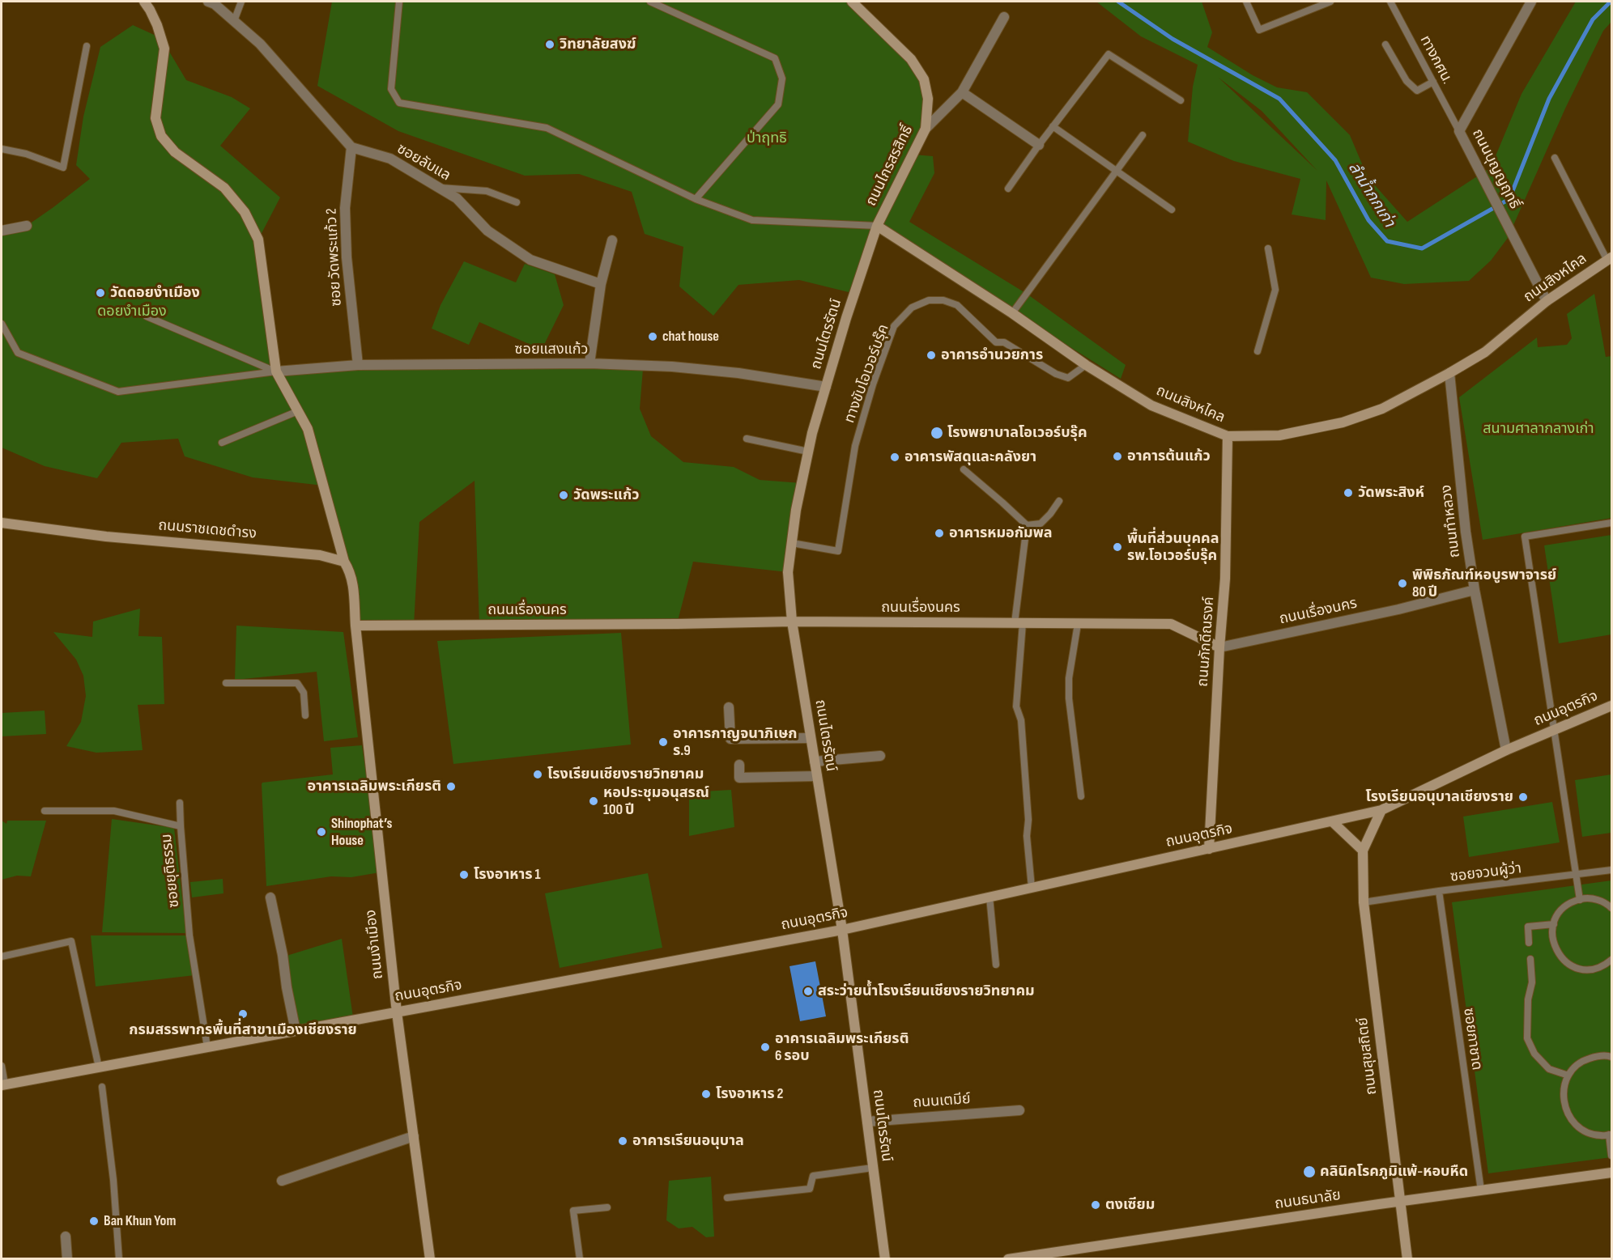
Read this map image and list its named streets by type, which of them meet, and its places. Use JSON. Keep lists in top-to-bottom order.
{
  "streets": {
    "street": [
      "ซอยลับแล",
      "ถนนไกรสรสิทธิ์",
      "ถนนบุญญฤทธิ์",
      "ซอย วัดพระแก้ว 2",
      "ถนนสิงหไคล",
      "ถนนไตรรัตน์",
      "ซอยแสงแก้ว",
      "ถนนทำหลวง",
      "ถนนราชเดชดำรง",
      "ถนนเรื่องนคร",
      "ถนนภักดีณรงค์",
      "ถนนอุตรกิจ",
      "ถนนงำเมือง",
      "ถนนสุขสถิตย์",
      "ถนนเตมีย์",
      "ถนนธนาลัย"
    ],
    "lane": [
      "ทางกศน.",
      "ทางขับโอเวอร์บรุ๊ค",
      "ซอยยุติธรรม",
      "ซอยจวนผู้ว่า",
      "ซอยกาชาด"
    ]
  },
  "crossings": [
    ["ทางกศน.", "ถนนบุญญฤทธิ์"],
    ["ซอยลับแล", "ซอย วัดพระแก้ว 2"],
    ["ถนนไกรสรสิทธิ์", "ถนนสิงหไคล"],
    ["ถนนไกรสรสิทธิ์", "ถนนไตรรัตน์"],
    ["ถนนบุญญฤทธิ์", "ถนนสิงหไคล"],
    ["ซอย วัดพระแก้ว 2", "ซอยแสงแก้ว"],
    ["ถนนสิงหไคล", "ถนนไตรรัตน์"],
    ["ถนนสิงหไคล", "ทางขับโอเวอร์บรุ๊ค"],
    ["ถนนสิงหไคล", "ถนนทำหลวง"],
    ["ถนนสิงหไคล", "ถนนภักดีณรงค์"],
    ["ถนนไตรรัตน์", "ซอยแสงแก้ว"],
    ["ถนนไตรรัตน์", "ทางขับโอเวอร์บรุ๊ค"],
    ["ถนนไตรรัตน์", "ถนนเรื่องนคร"],
    ["ถนนไตรรัตน์", "ถนนอุตรกิจ"],
    ["ถนนไตรรัตน์", "ถนนเตมีย์"],
    ["ถนนทำหลวง", "ถนนเรื่องนคร"],
    ["ถนนทำหลวง", "ถนนอุตรกิจ"],
    ["ถนนเรื่องนคร", "ถนนภักดีณรงค์"],
    ["ถนนเรื่องนคร", "ถนนงำเมือง"],
    ["ถนนภักดีณรงค์", "ถนนอุตรกิจ"],
    ["ถนนอุตรกิจ", "ซอยยุติธรรม"],
    ["ถนนอุตรกิจ", "ถนนงำเมือง"],
    ["ถนนอุตรกิจ", "ถนนสุขสถิตย์"],
    ["ซอยจวนผู้ว่า", "ซอยกาชาด"],
    ["ซอยจวนผู้ว่า", "ถนนสุขสถิตย์"],
    ["ซอยกาชาด", "ถนนธนาลัย"],
    ["ถนนสุขสถิตย์", "ถนนธนาลัย"]
  ],
  "water": ["ลำน้ำกกเก่า"],
  "parks": ["ป่าฤทธิ", "ดอยงำเมือง", "สนามศาลากลางเก่า"],
  "places": [
    "วิทยาลัยสงฆ์",
    "วัดดอยงำเมือง",
    "chat house",
    "อาคารอำนวยการ",
    "โรงพยาบาลโอเวอร์บรุ๊ค",
    "อาคารต้นแก้ว",
    "อาคารพัสดุและคลังยา",
    "วัดพระสิงห์",
    "วัดพระแก้ว",
    "อาคารหมอกัมพล",
    "พื้นที่ส่วนบุคคล รพ.โอเวอร์บรุ๊ค",
    "พิพิธภัณฑ์หอบูรพาจารย์ 80 ปี",
    "อาคารกาญจนาภิเษก ร.9",
    "โรงเรียนเชียงรายวิทยาคม",
    "อาคารเฉลิมพระเกียรติ",
    "โรงเรียนอนุบาลเชียงราย",
    "หอประชุมอนุสรณ์ 100 ปี",
    "Shinophat’s House",
    "โรงอาหาร 1",
    "สระว่ายน้ำโรงเรียนเชียงรายวิทยาคม",
    "กรมสรรพากรพื้นที่สาขาเมืองเชียงราย",
    "อาคารเฉลิมพระเกียรติ 6 รอบ",
    "โรงอาหาร 2",
    "อาคารเรียนอนุบาล",
    "คลินิคโรคภูมิแพ้-หอบหืด",
    "ตงเซียม",
    "Ban Khun Yom"
  ]
}
